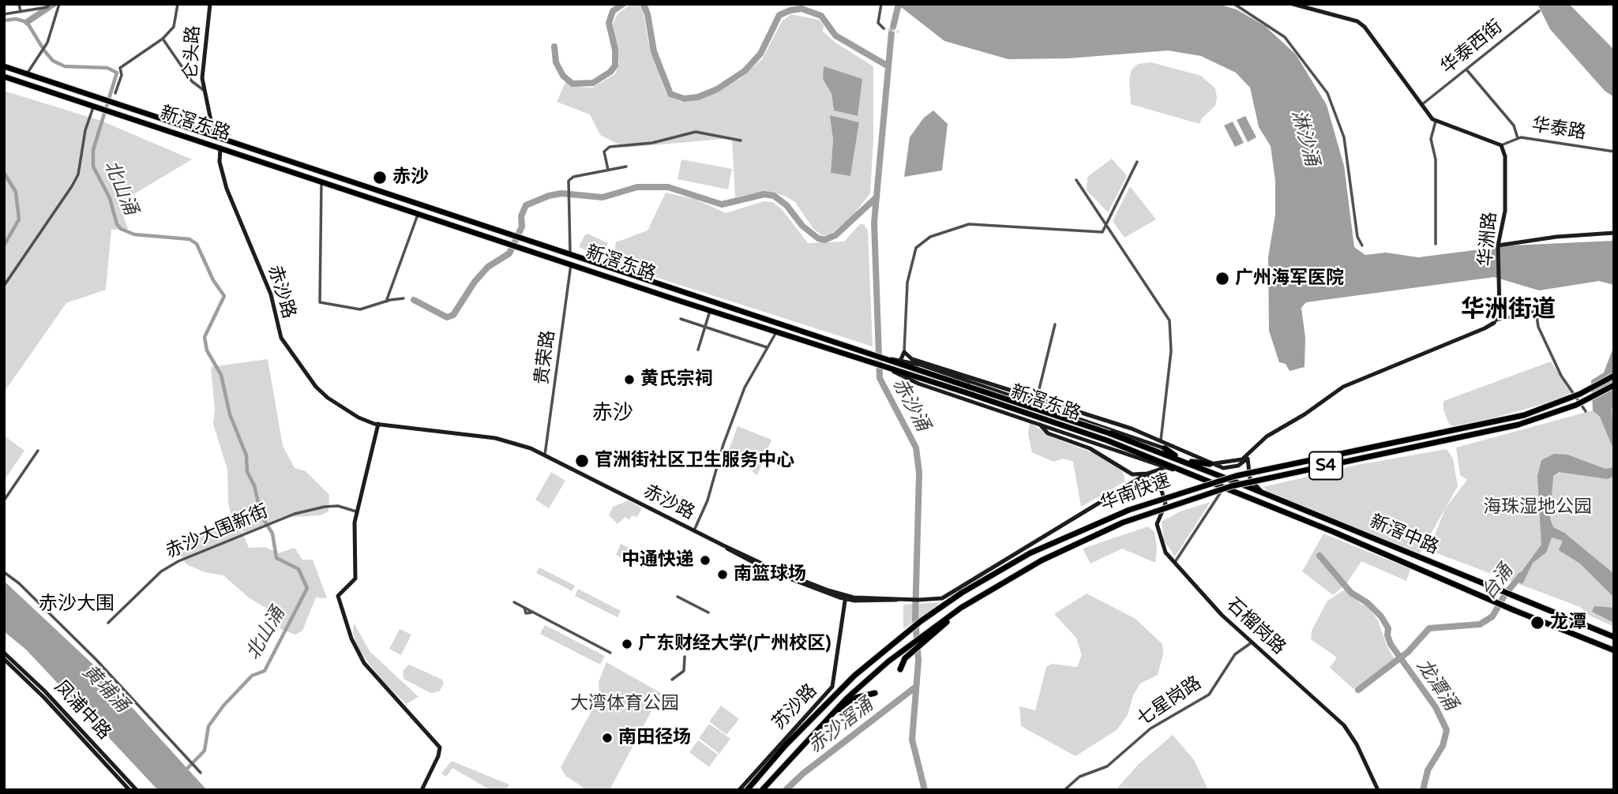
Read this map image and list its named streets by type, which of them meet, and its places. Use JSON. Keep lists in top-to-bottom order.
{
  "streets": {
    "highway": [
      "新滘东路",
      "S4",
      "华南快速",
      "新滘中路"
    ],
    "main road": [
      "仑头路",
      "华洲路",
      "赤沙路",
      "石榴岗路",
      "苏沙路",
      "凤浦中路"
    ],
    "street": [
      "华泰西街",
      "华泰路",
      "贵荣路",
      "赤沙大围新街",
      "七星岗路"
    ]
  },
  "crossings": [
    ["仑头路", "新滘东路"],
    ["新滘东路", "赤沙路"],
    ["新滘东路", "贵荣路"],
    ["新滘东路", "新滘中路"],
    ["华泰路", "华洲路"],
    ["赤沙路", "贵荣路"],
    ["赤沙路", "苏沙路"],
    ["石榴岗路", "七星岗路"]
  ],
  "districts": ["华洲街道", "赤沙", "赤沙大围"],
  "water": [
    "淋沙涌",
    "北山涌",
    "赤沙涌",
    "台涌",
    "龙潭涌",
    "黄埔涌",
    "赤沙滘涌"
  ],
  "parks": ["海珠湿地公园", "大湾体育公园"],
  "places": [
    "赤沙",
    "广州海军医院",
    "黄氏宗祠",
    "官洲街社区卫生服务中心",
    "中通快递",
    "南篮球场",
    "龙潭",
    "广东财经大学(广州校区)",
    "南田径场"
  ]
}
